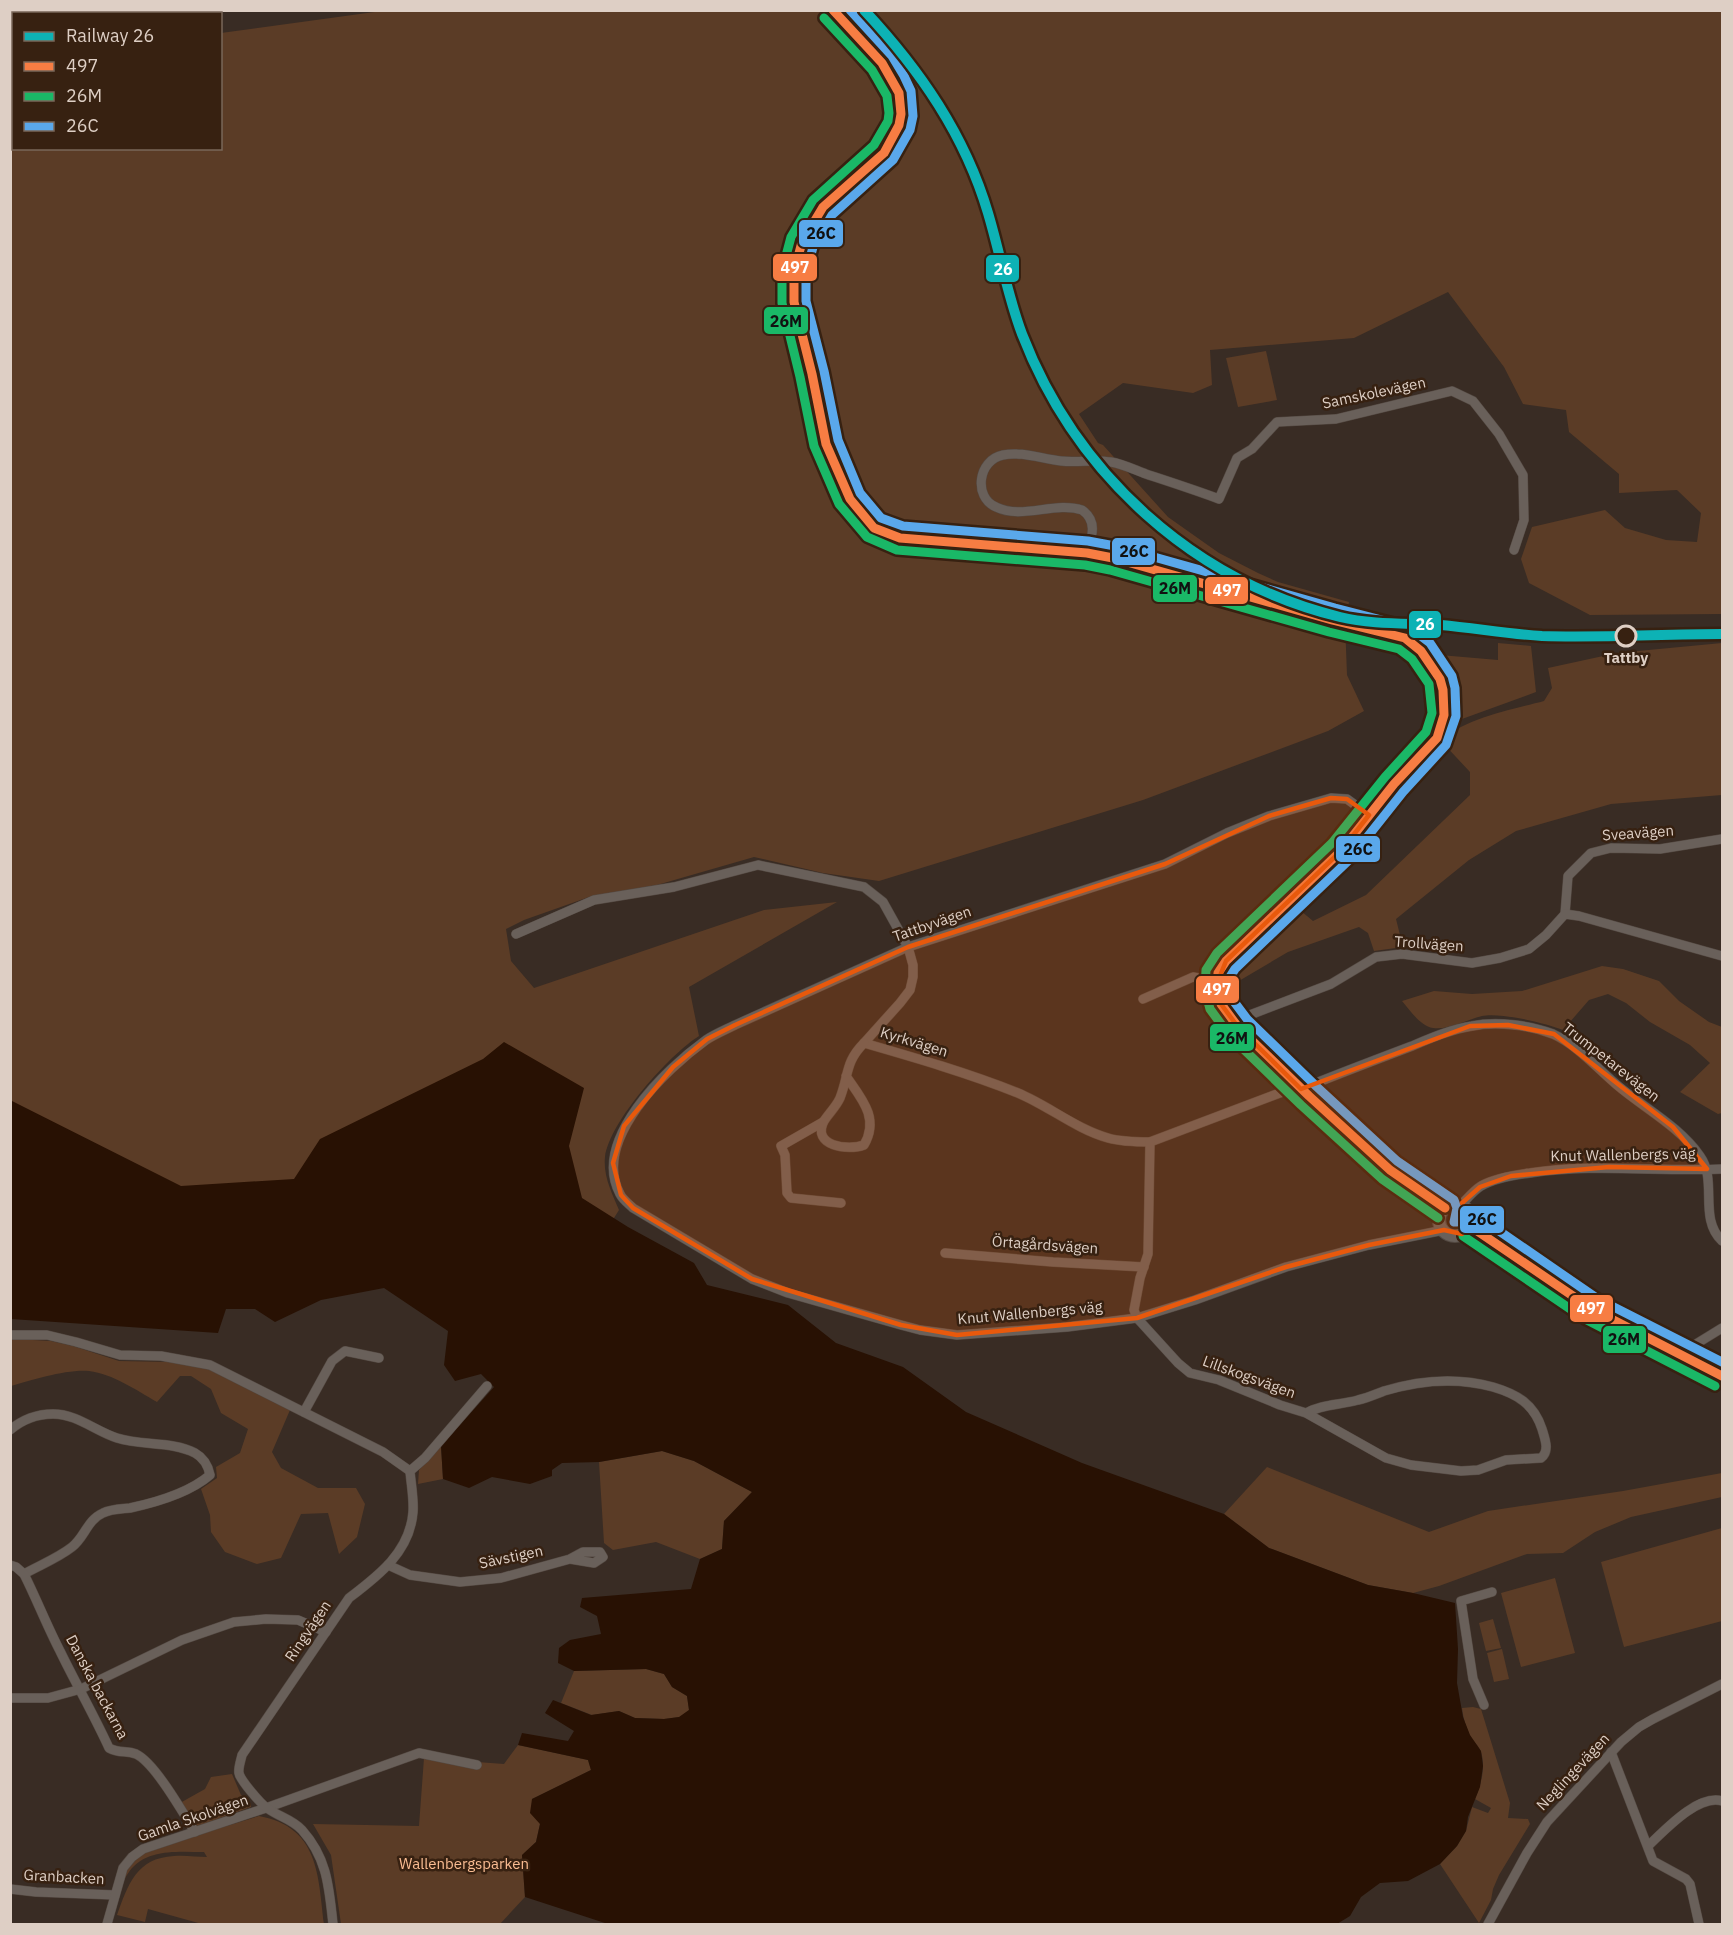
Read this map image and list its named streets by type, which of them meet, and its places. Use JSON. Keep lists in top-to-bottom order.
{
  "streets": {
    "street": [
      "Samskolevägen",
      "Sveavägen",
      "Tattbyvägen",
      "Trollvägen",
      "Kyrkvägen",
      "Trumpetarevägen",
      "Knut Wallenbergs väg",
      "Örtagårdsvägen",
      "Lillskogsvägen",
      "Sävstigen",
      "Ringvägen",
      "Danska backarna",
      "Neglingevägen",
      "Gamla Skolvägen",
      "Granbacken"
    ]
  },
  "crossings": [
    ["Sveavägen", "Trollvägen"],
    ["Tattbyvägen", "Kyrkvägen"],
    ["Tattbyvägen", "Knut Wallenbergs väg"],
    ["Kyrkvägen", "Trumpetarevägen"],
    ["Trumpetarevägen", "Knut Wallenbergs väg"],
    ["Knut Wallenbergs väg", "Lillskogsvägen"],
    ["Sävstigen", "Ringvägen"],
    ["Ringvägen", "Gamla Skolvägen"],
    ["Danska backarna", "Gamla Skolvägen"],
    ["Gamla Skolvägen", "Granbacken"]
  ],
  "parks": ["Wallenbergsparken"],
  "places": ["Tattby"],
  "lines": [
    "rail line 26",
    "transit line 497",
    "transit line 26C",
    "transit line 26M"
  ],
  "legend": [
    "Railway 26",
    "497",
    "26M",
    "26C"
  ]
}
